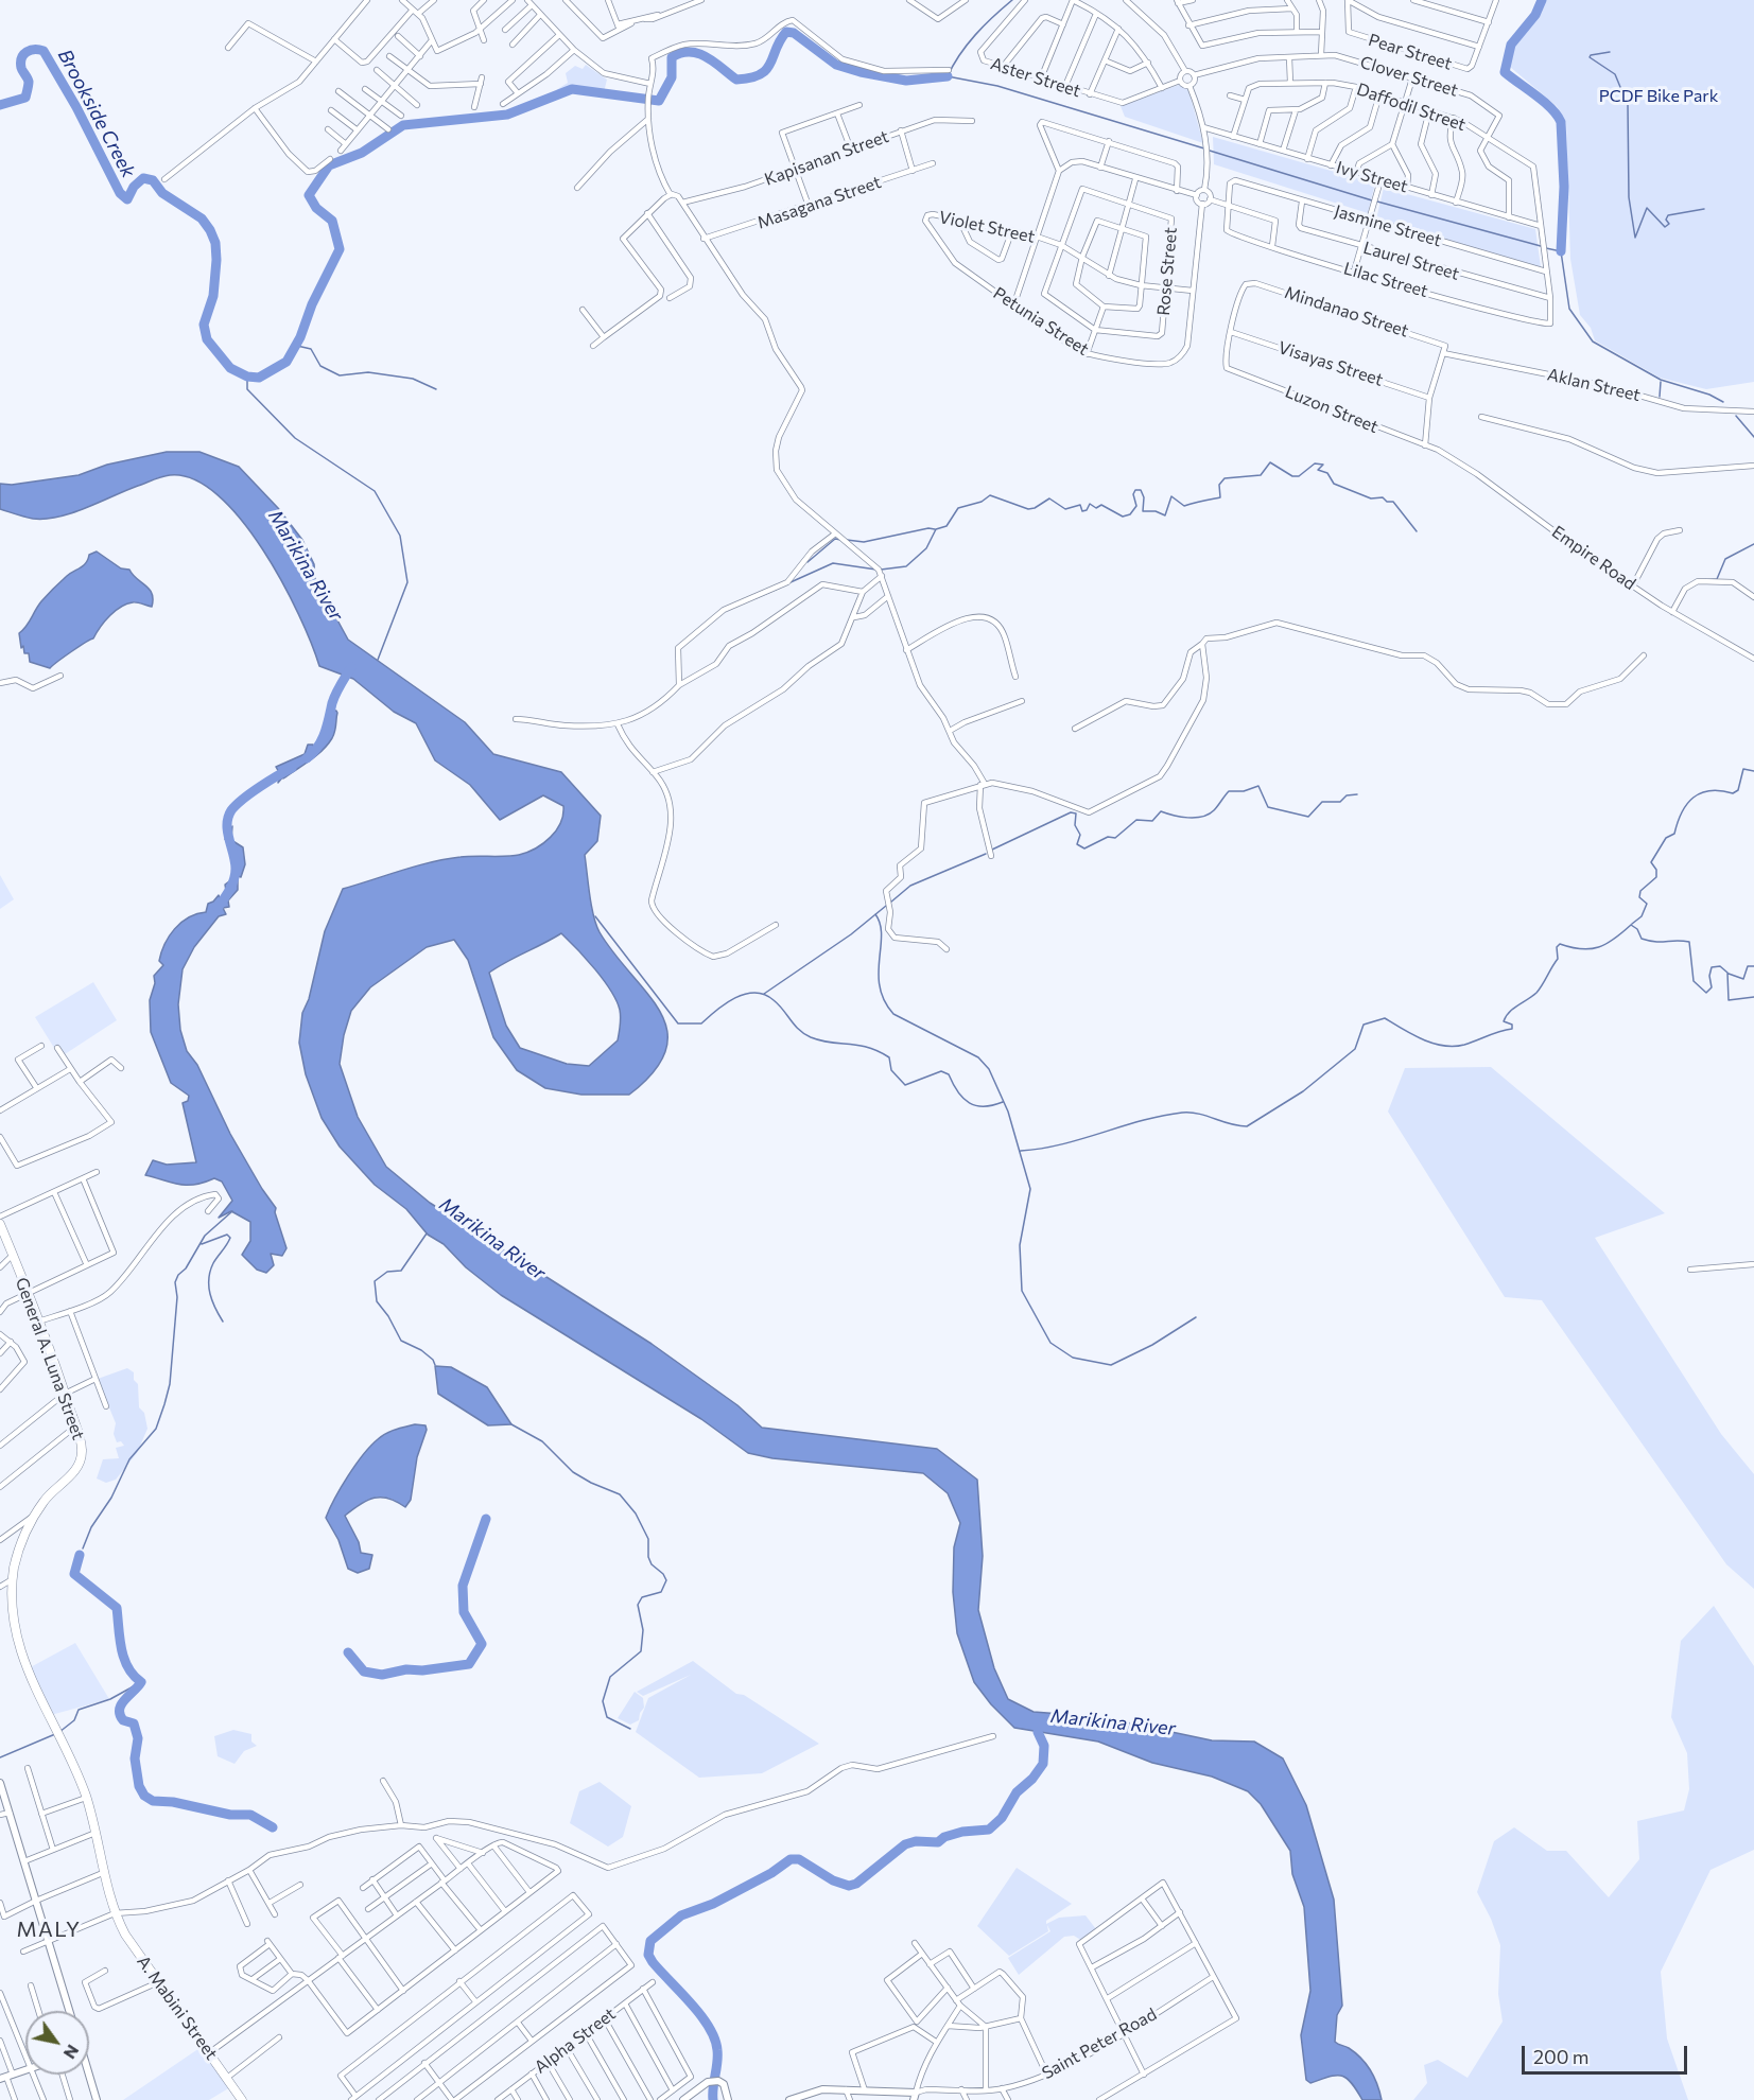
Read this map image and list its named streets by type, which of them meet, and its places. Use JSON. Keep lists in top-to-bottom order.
{
  "streets": {
    "main road": ["General A. Luna Street", "A. Mabini Street"],
    "street": [
      "Pear Street",
      "Clover Street",
      "Aster Street",
      "Daffodil Street",
      "Kapisanan Street",
      "Ivy Street",
      "Masagana Street",
      "Jasmine Street",
      "Violet Street",
      "Laurel Street",
      "Rose Street",
      "Lilac Street",
      "Mindanao Street",
      "Petunia Street",
      "Visayas Street",
      "Aklan Street",
      "Luzon Street",
      "Empire Road",
      "Alpha Street",
      "Saint Peter Road"
    ]
  },
  "crossings": [
    ["Clover Street", "Aster Street"],
    ["Clover Street", "Daffodil Street"],
    ["Clover Street", "Ivy Street"],
    ["Daffodil Street", "Ivy Street"],
    ["Daffodil Street", "Jasmine Street"],
    ["Daffodil Street", "Laurel Street"],
    ["Daffodil Street", "Lilac Street"],
    ["Jasmine Street", "Laurel Street"],
    ["Jasmine Street", "Lilac Street"],
    ["Violet Street", "Rose Street"],
    ["Violet Street", "Petunia Street"],
    ["Mindanao Street", "Visayas Street"],
    ["Mindanao Street", "Aklan Street"],
    ["Mindanao Street", "Luzon Street"],
    ["Visayas Street", "Luzon Street"],
    ["Luzon Street", "Empire Road"],
    ["General A. Luna Street", "A. Mabini Street"]
  ],
  "districts": ["MALY"],
  "water": ["Brookside Creek", "Marikina River"],
  "parks": ["PCDF Bike Park"],
  "scale_bar": "200 m",
  "north": "bottom right"
}
